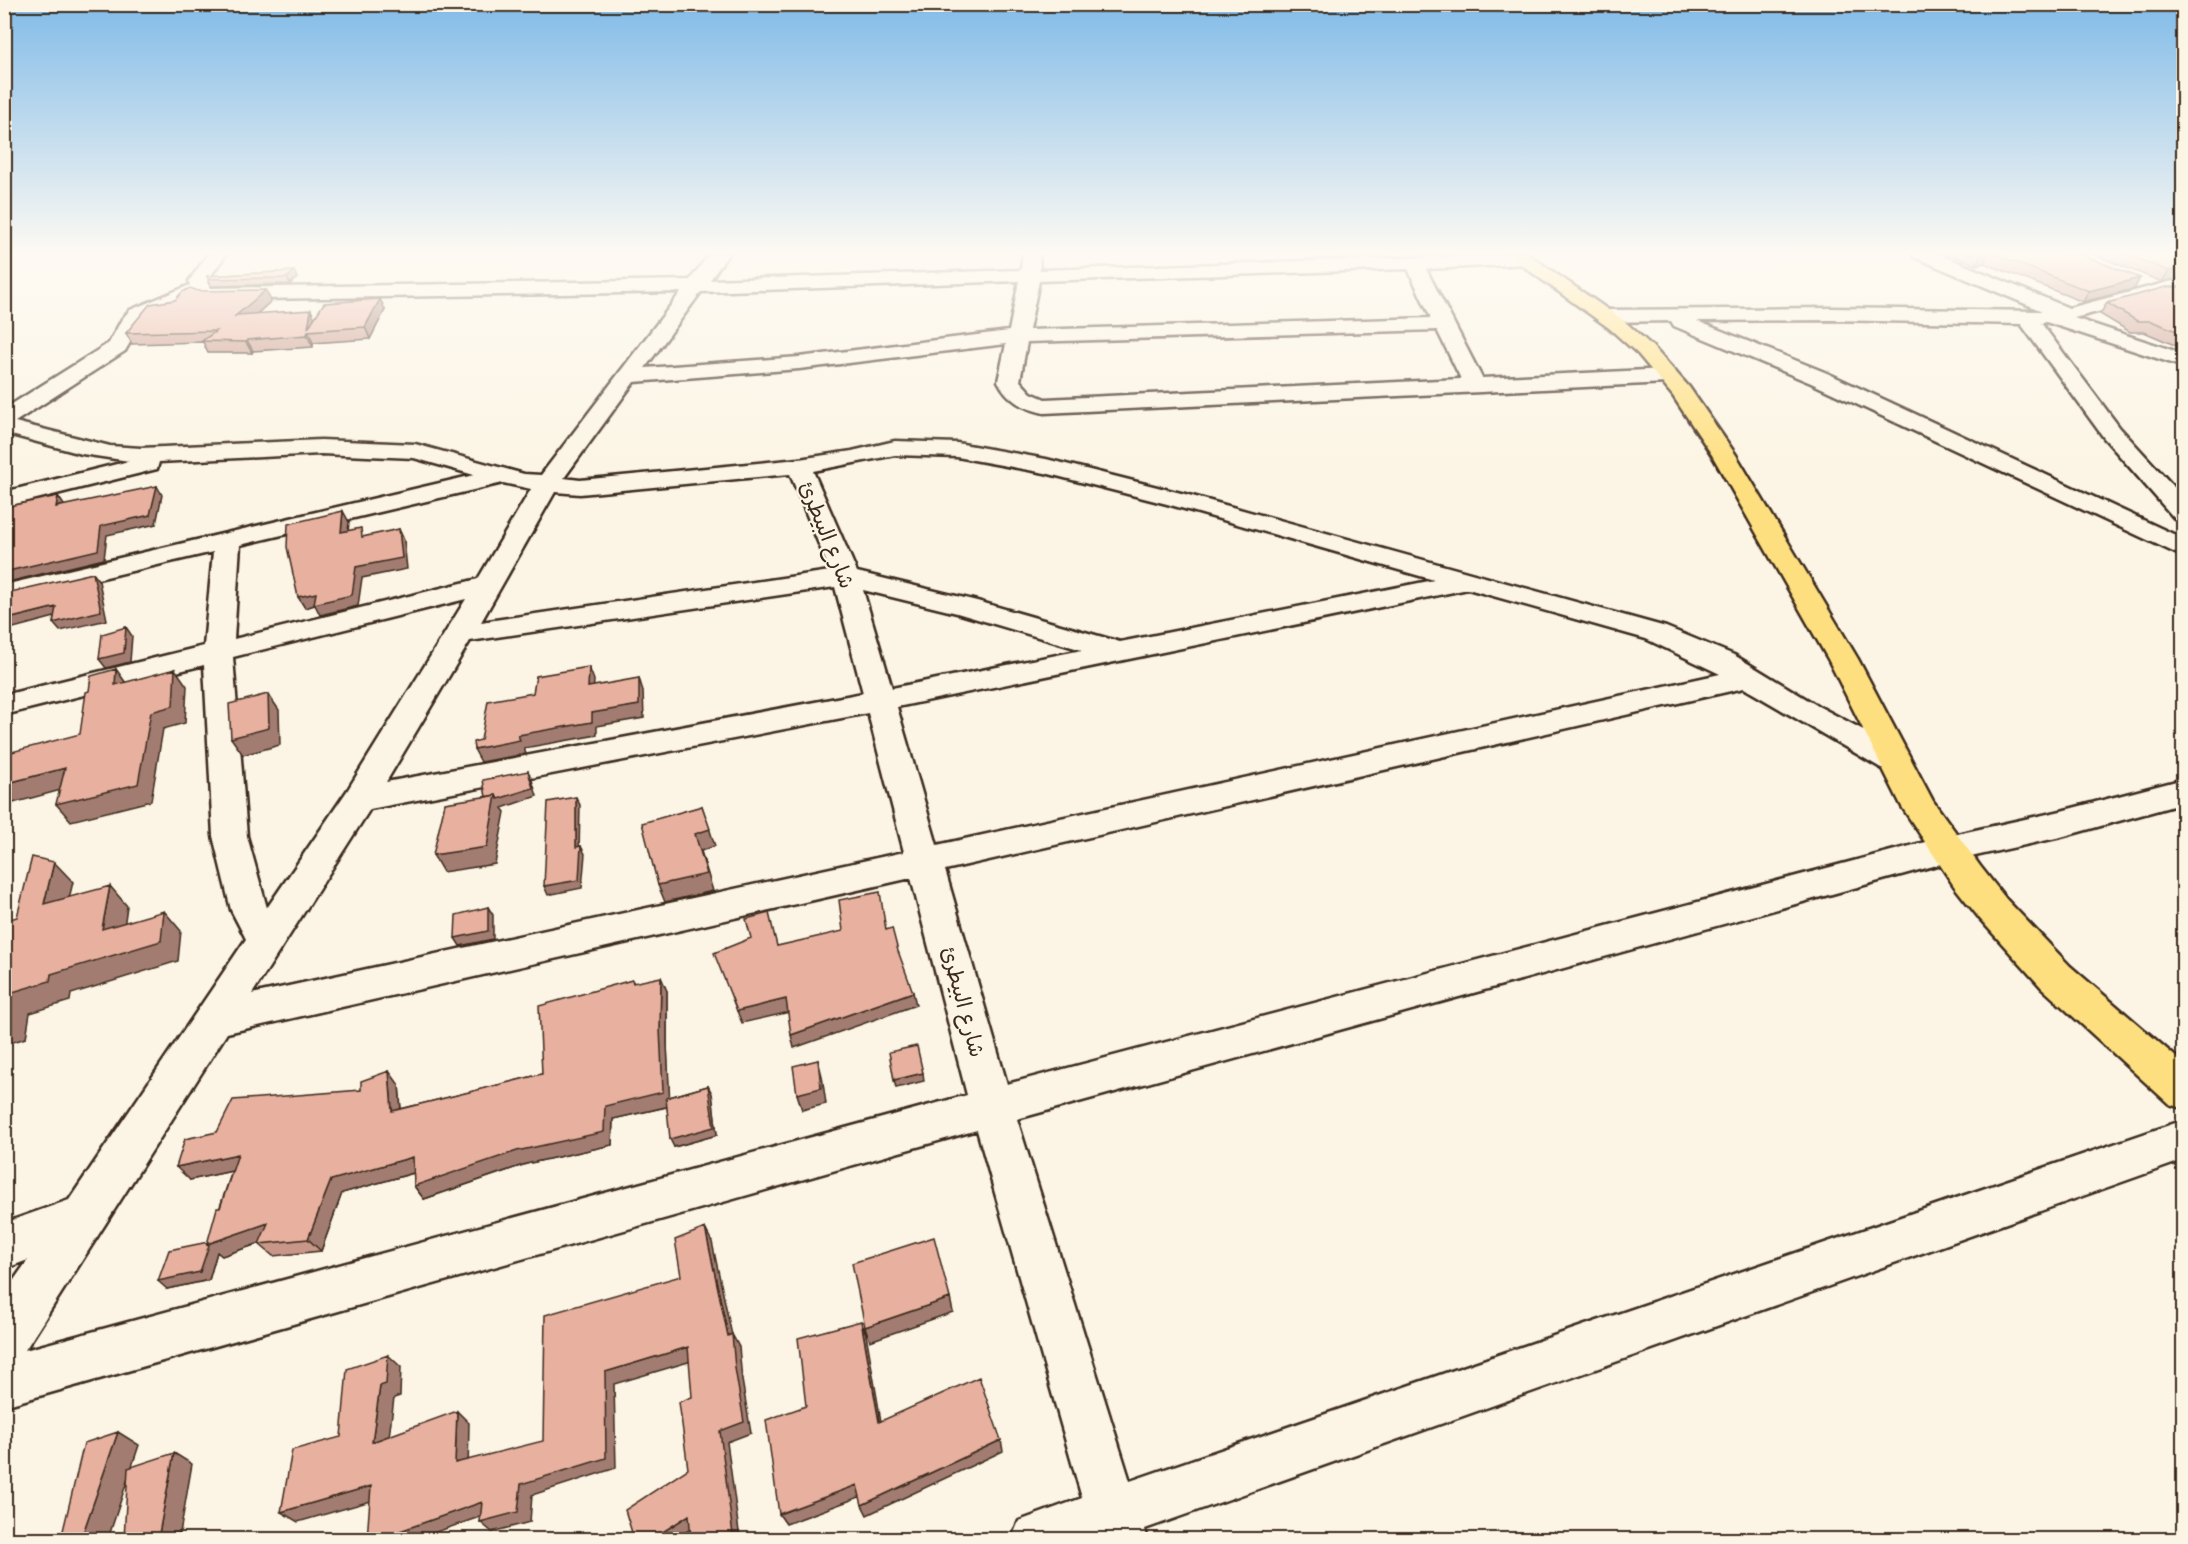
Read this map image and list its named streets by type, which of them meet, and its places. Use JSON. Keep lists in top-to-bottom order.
{
  "streets": {
    "street": ["شارع البيطرئ"]
  }
}
